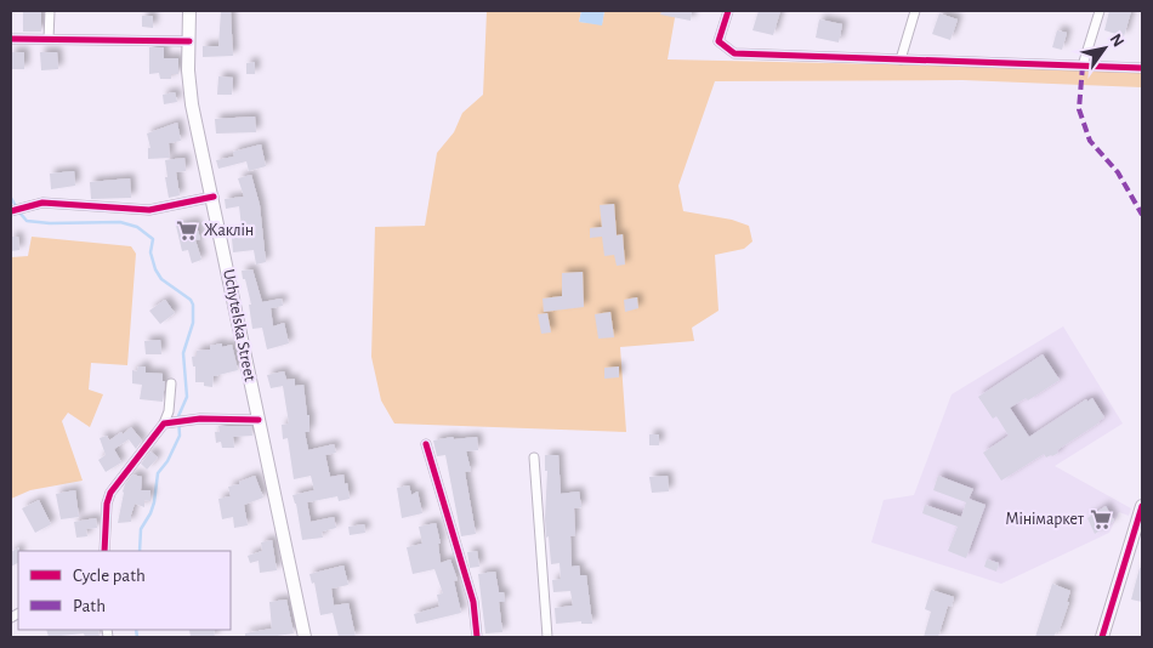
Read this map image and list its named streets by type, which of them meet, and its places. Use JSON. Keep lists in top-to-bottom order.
{
  "streets": {
    "main road": ["Uchytelska Street"]
  },
  "places": {
    "supermarket": ["Жаклін", "Мінімаркет"]
  },
  "legend": ["Cycle path", "Path"],
  "north": "top right"
}
